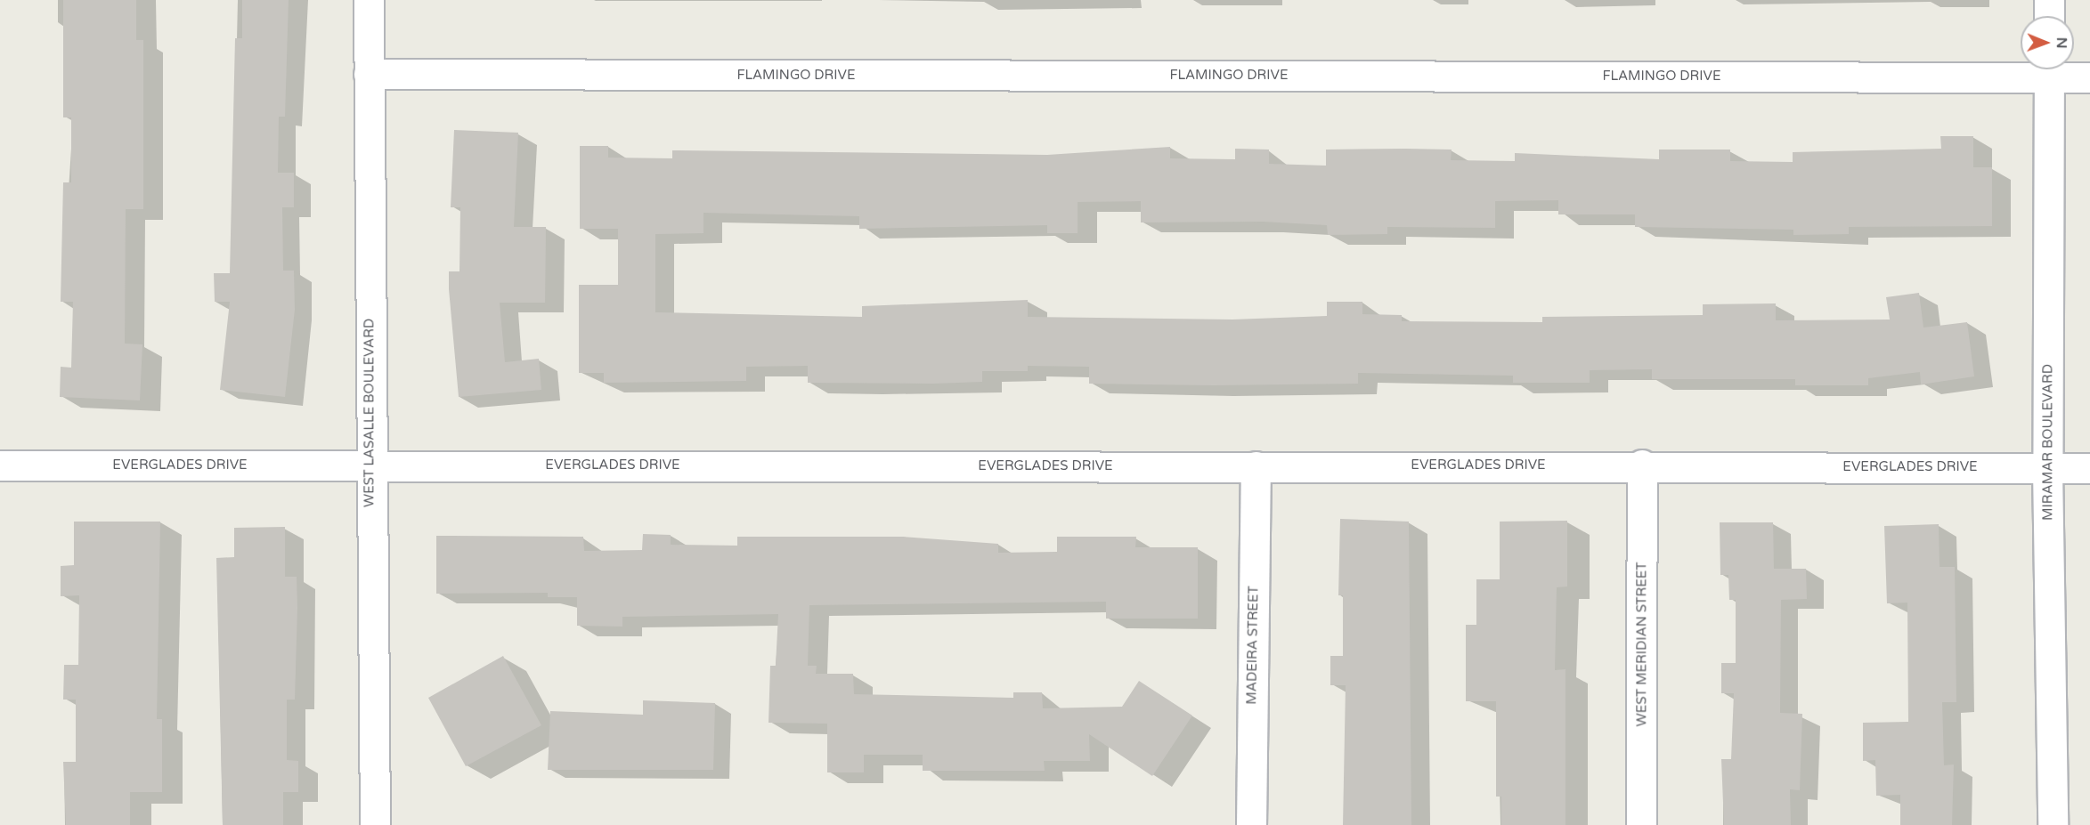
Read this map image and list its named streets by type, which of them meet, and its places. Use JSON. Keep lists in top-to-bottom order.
{
  "streets": {
    "street": [
      "FLAMINGO DRIVE",
      "WEST LASALLE BOULEVARD",
      "MIRAMAR BOULEVARD",
      "EVERGLADES DRIVE",
      "WEST MERIDIAN STREET",
      "MADEIRA STREET"
    ]
  },
  "crossings": [
    ["FLAMINGO DRIVE", "WEST LASALLE BOULEVARD"],
    ["WEST LASALLE BOULEVARD", "EVERGLADES DRIVE"],
    ["MIRAMAR BOULEVARD", "EVERGLADES DRIVE"],
    ["EVERGLADES DRIVE", "WEST MERIDIAN STREET"],
    ["EVERGLADES DRIVE", "MADEIRA STREET"]
  ],
  "north": "right"
}
